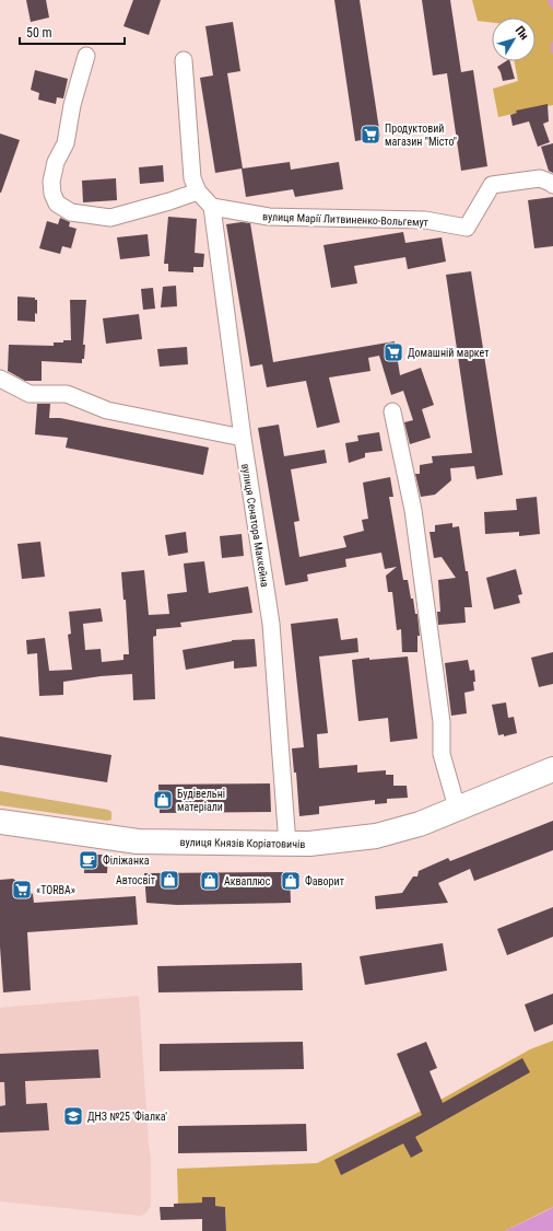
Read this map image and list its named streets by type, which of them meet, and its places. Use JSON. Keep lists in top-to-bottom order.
{
  "streets": {
    "main road": ["вулиця Князів Коріатовичів"],
    "street": ["вулиця Марії Литвиненко-Вольгемут", "вулиця Сенатора Маккейна"]
  },
  "crossings": [
    ["вулиця Марії Литвиненко-Вольгемут", "вулиця Сенатора Маккейна"],
    ["вулиця Сенатора Маккейна", "вулиця Князів Коріатовичів"]
  ],
  "places": {
    "supermarket": ["Продуктовий магазин \"Місто\"", "Домашній маркет", "«TORBA»"],
    "shop": [
      "Будівельні матеріали",
      "Автосвіт",
      "Акваплюс",
      "Фаворит"
    ],
    "cafe": ["Філіжанка"],
    "school or university": ["ДНЗ №25 'Фіалка'"]
  },
  "scale_bar": "50 m",
  "north": "top right"
}
